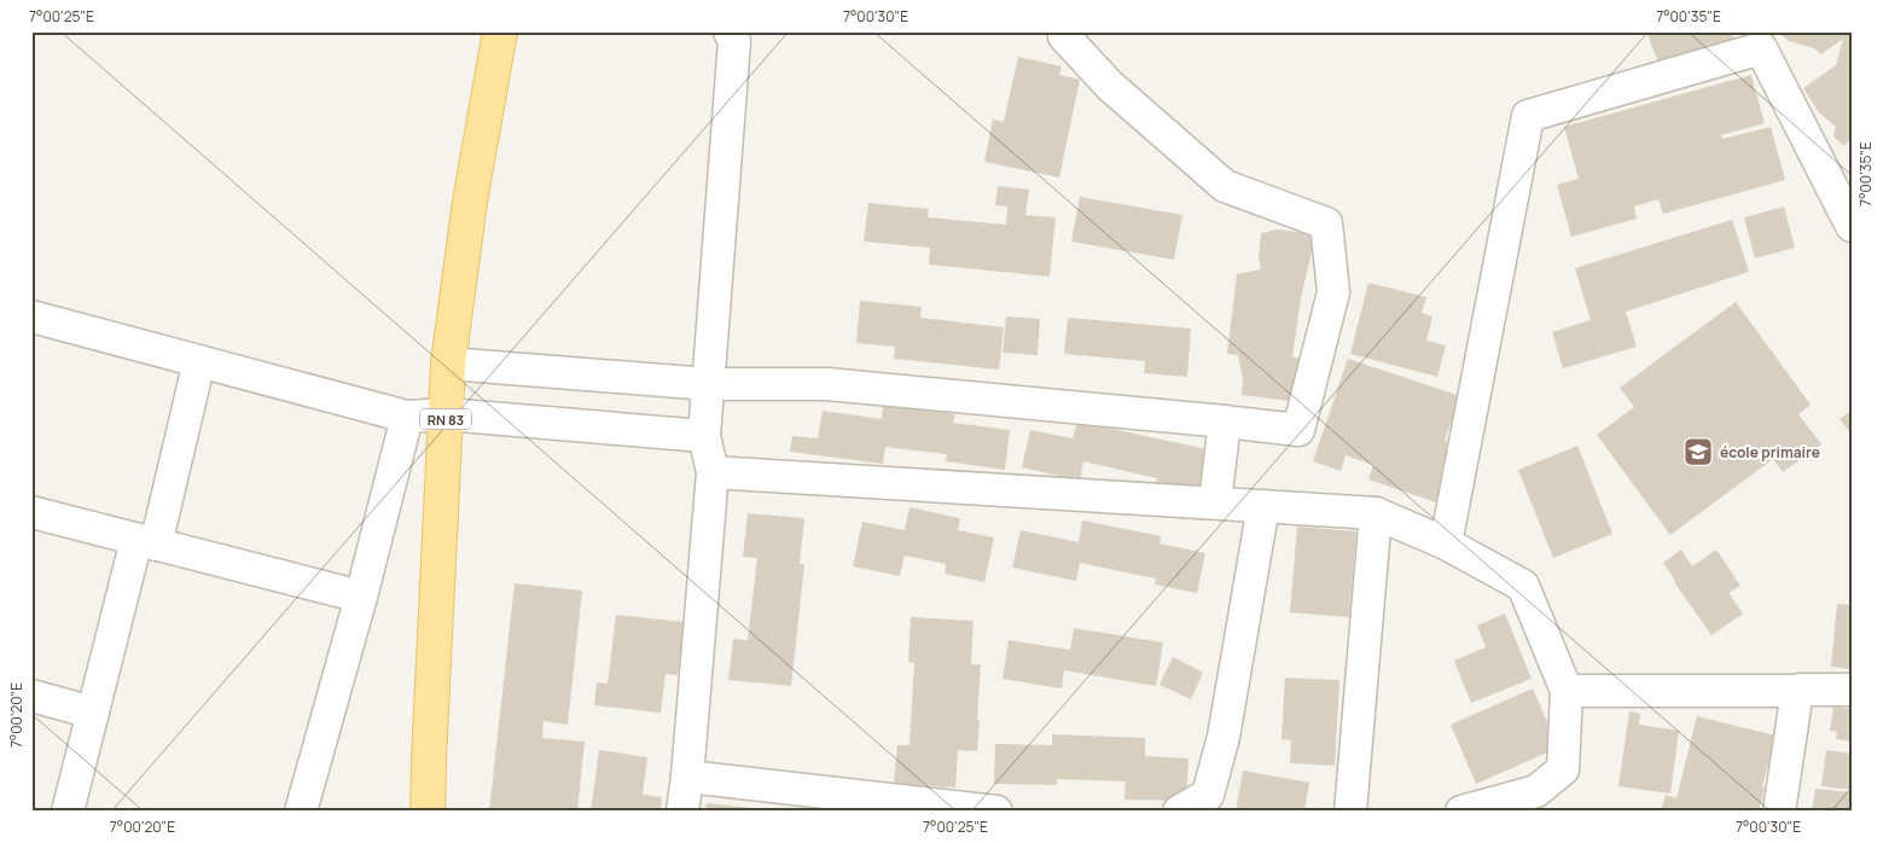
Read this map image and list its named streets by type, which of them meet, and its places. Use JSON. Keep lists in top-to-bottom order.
{
  "streets": {
    "main road": ["RN 83"]
  },
  "places": {
    "school or university": ["école primaire"]
  },
  "coordinates": [
    "7°00'25\"E",
    "7°00'30\"E",
    "7°00'35\"E",
    "7°00'20\"E"
  ]
}
